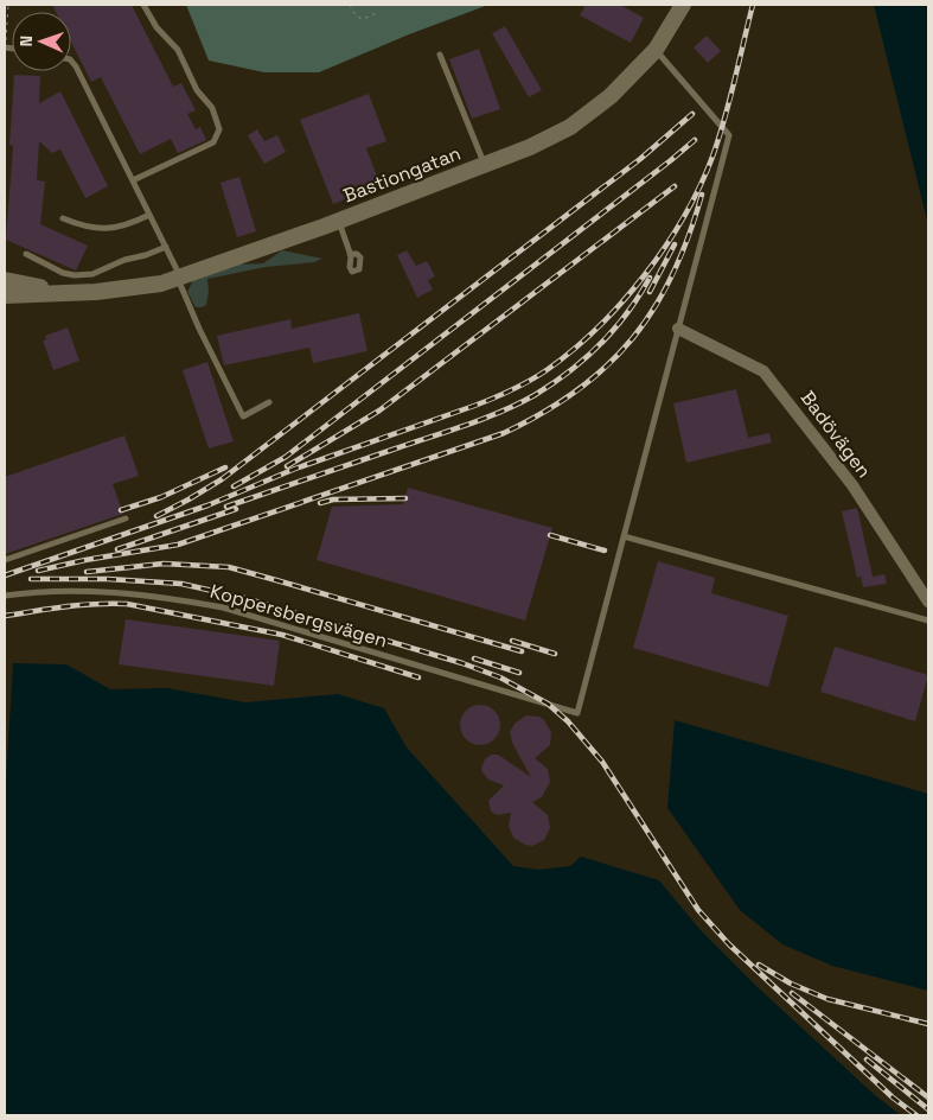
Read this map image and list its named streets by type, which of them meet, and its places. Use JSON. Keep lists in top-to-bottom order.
{
  "streets": {
    "main road": ["Bastiongatan"],
    "street": ["Badövägen"],
    "lane": ["Koppersbergsvägen"]
  },
  "north": "left"
}
